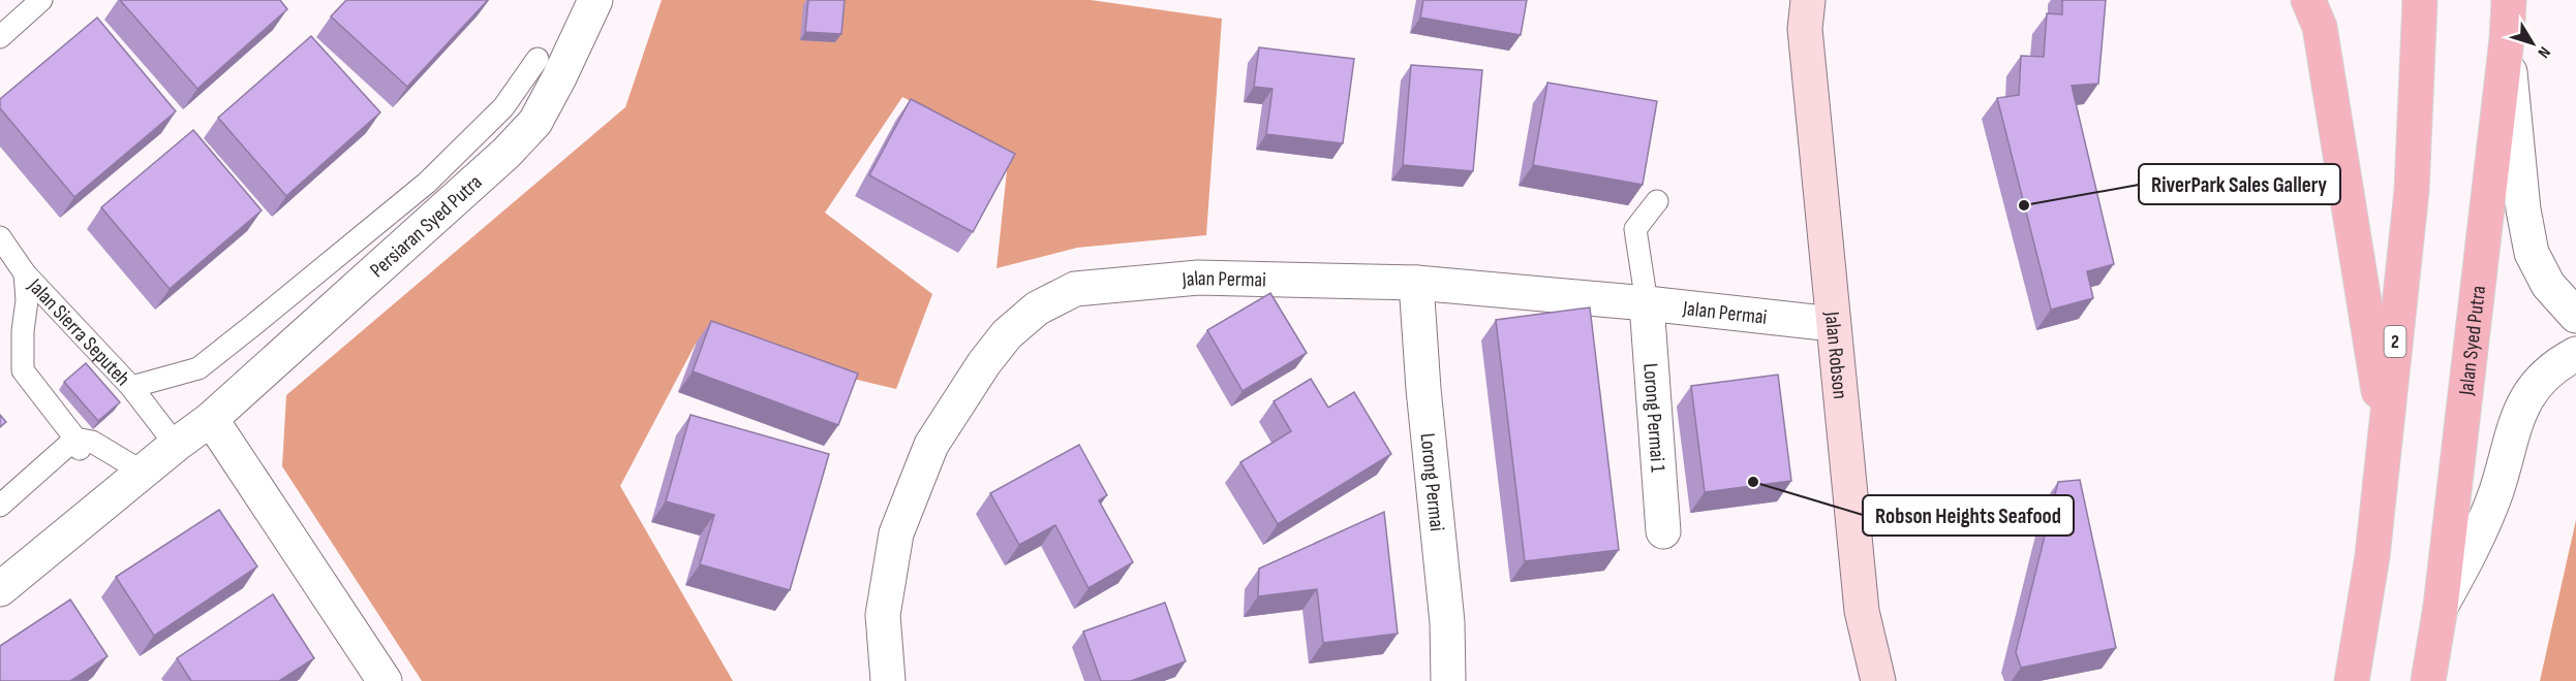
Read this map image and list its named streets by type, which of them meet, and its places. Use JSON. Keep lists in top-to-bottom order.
{
  "streets": {
    "main road": ["Jalan Syed Putra", "2", "Jalan Robson"],
    "street": [
      "Persiaran Syed Putra",
      "Jalan Permai",
      "Lorong Permai 1",
      "Lorong Permai"
    ],
    "lane": ["Jalan Sierra Seputeh"]
  },
  "crossings": [
    ["Persiaran Syed Putra", "Jalan Sierra Seputeh"],
    ["Jalan Permai", "Jalan Robson"],
    ["Jalan Permai", "Lorong Permai 1"],
    ["Jalan Permai", "Lorong Permai"]
  ],
  "places": ["RiverPark Sales Gallery", "Robson Heights Seafood"],
  "north": "bottom right"
}
